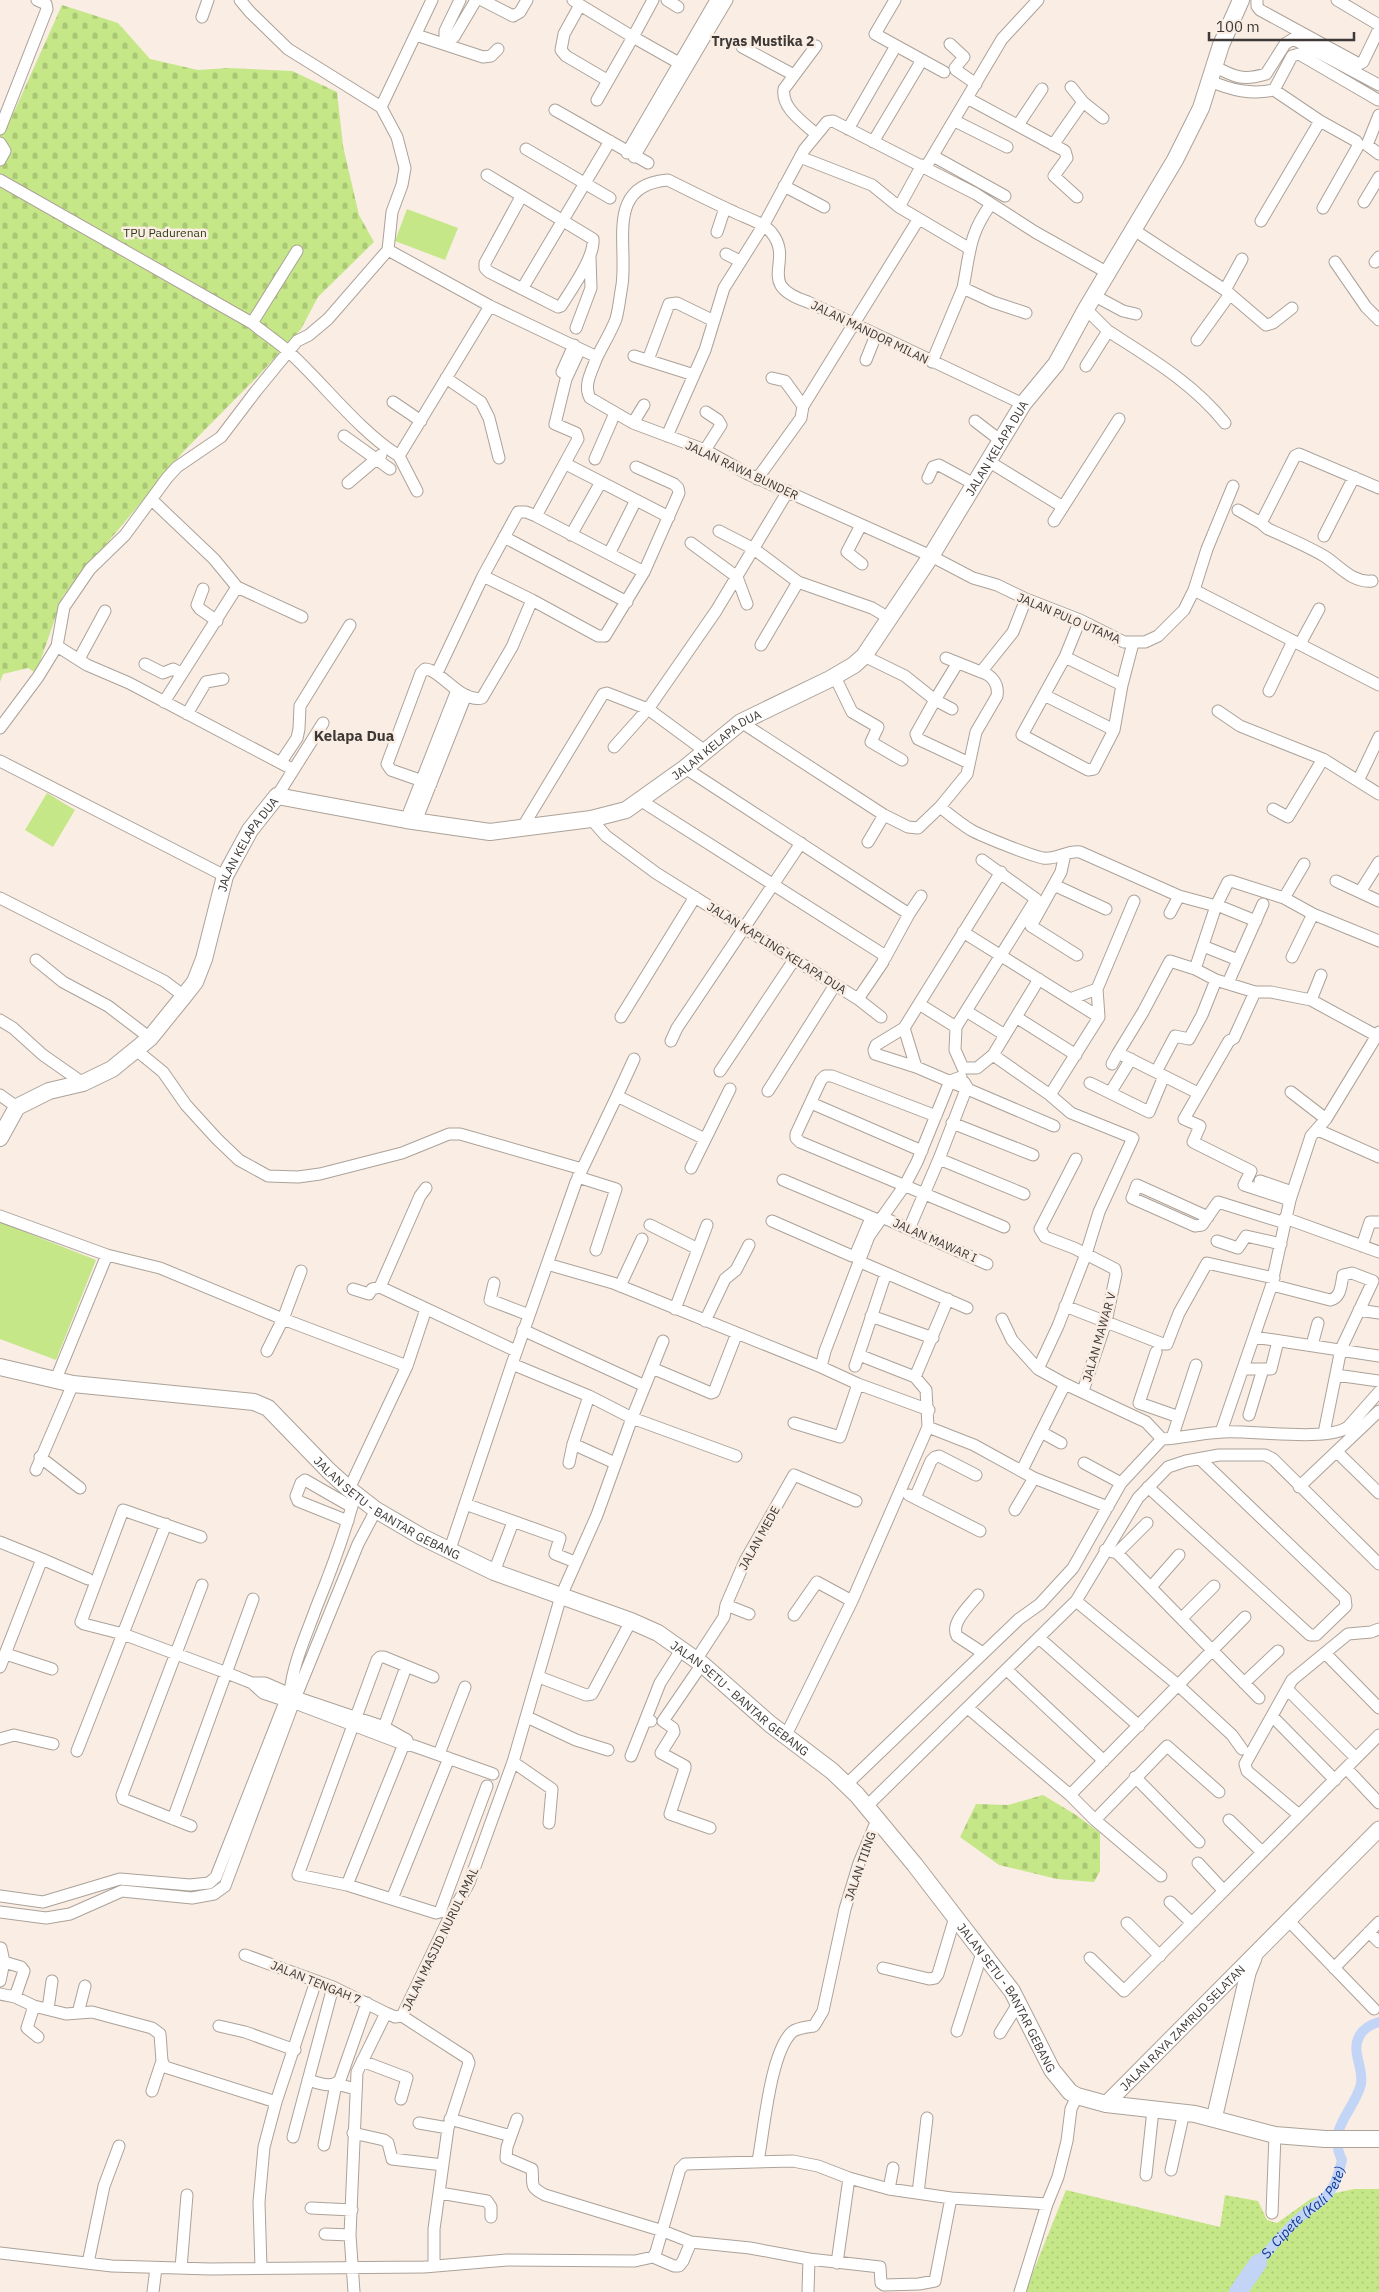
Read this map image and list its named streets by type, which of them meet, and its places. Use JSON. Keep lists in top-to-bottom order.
{
  "streets": {
    "main road": ["JALAN KELAPA DUA", "JALAN SETU - BANTAR GEBANG"],
    "street": [
      "JALAN MANDOR MILAN",
      "JALAN RAWA BUNDER",
      "JALAN PULO UTAMA",
      "JALAN KAPLING KELAPA DUA",
      "JALAN MAWAR I",
      "JALAN MAWAR V",
      "JALAN MEDE",
      "JALAN TIING",
      "JALAN MASJID NURUL AMAL",
      "JALAN TENGAH 7",
      "JALAN RAYA ZAMRUD SELATAN"
    ]
  },
  "crossings": [
    ["JALAN MANDOR MILAN", "JALAN KELAPA DUA"],
    ["JALAN MANDOR MILAN", "JALAN RAWA BUNDER"],
    ["JALAN KELAPA DUA", "JALAN RAWA BUNDER"],
    ["JALAN KELAPA DUA", "JALAN PULO UTAMA"],
    ["JALAN KELAPA DUA", "JALAN KAPLING KELAPA DUA"],
    ["JALAN RAWA BUNDER", "JALAN PULO UTAMA"],
    ["JALAN SETU - BANTAR GEBANG", "JALAN MEDE"],
    ["JALAN SETU - BANTAR GEBANG", "JALAN TIING"],
    ["JALAN SETU - BANTAR GEBANG", "JALAN MASJID NURUL AMAL"],
    ["JALAN SETU - BANTAR GEBANG", "JALAN RAYA ZAMRUD SELATAN"],
    ["JALAN MASJID NURUL AMAL", "JALAN TENGAH 7"]
  ],
  "districts": ["Tryas Mustika 2", "Kelapa Dua"],
  "water": ["S. Cipete (Kali Pete)"],
  "parks": ["TPU Padurenan"],
  "scale_bar": "100 m"
}
